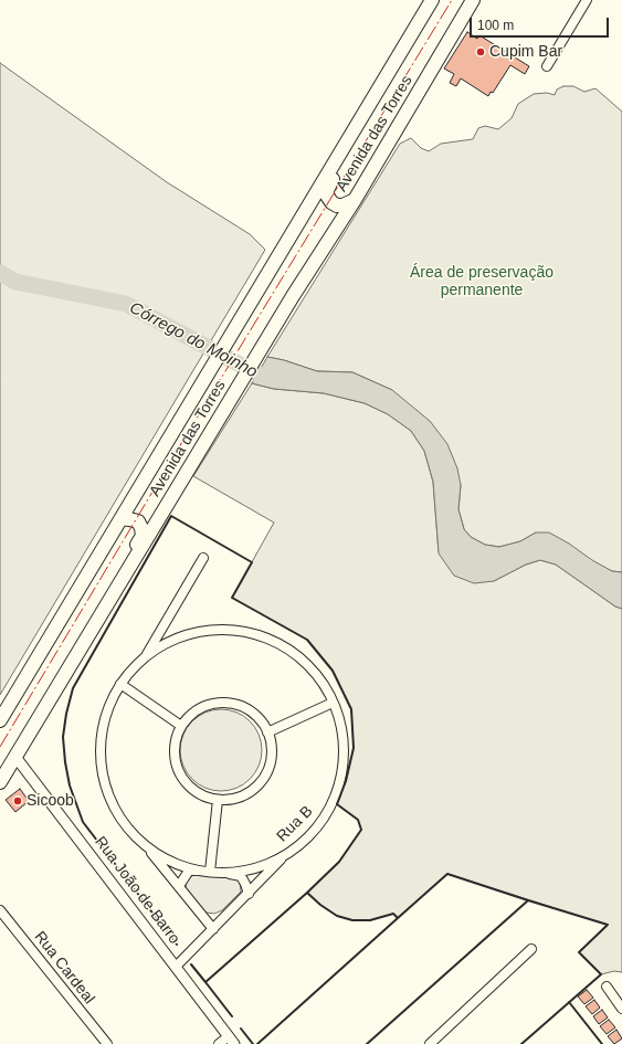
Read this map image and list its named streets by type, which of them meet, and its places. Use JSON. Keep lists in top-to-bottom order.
{
  "streets": {
    "main road": ["Avenida das Torres"],
    "street": ["Rua B", "Rua João de Barro", "Rua Cardeal"]
  },
  "crossings": [
    ["Avenida das Torres", "Rua João de Barro"]
  ],
  "water": ["Córrego do Moinho"],
  "parks": ["Área de preservação permanente"],
  "places": ["Cupim Bar", "Sicoob"],
  "scale_bar": "100 m"
}
